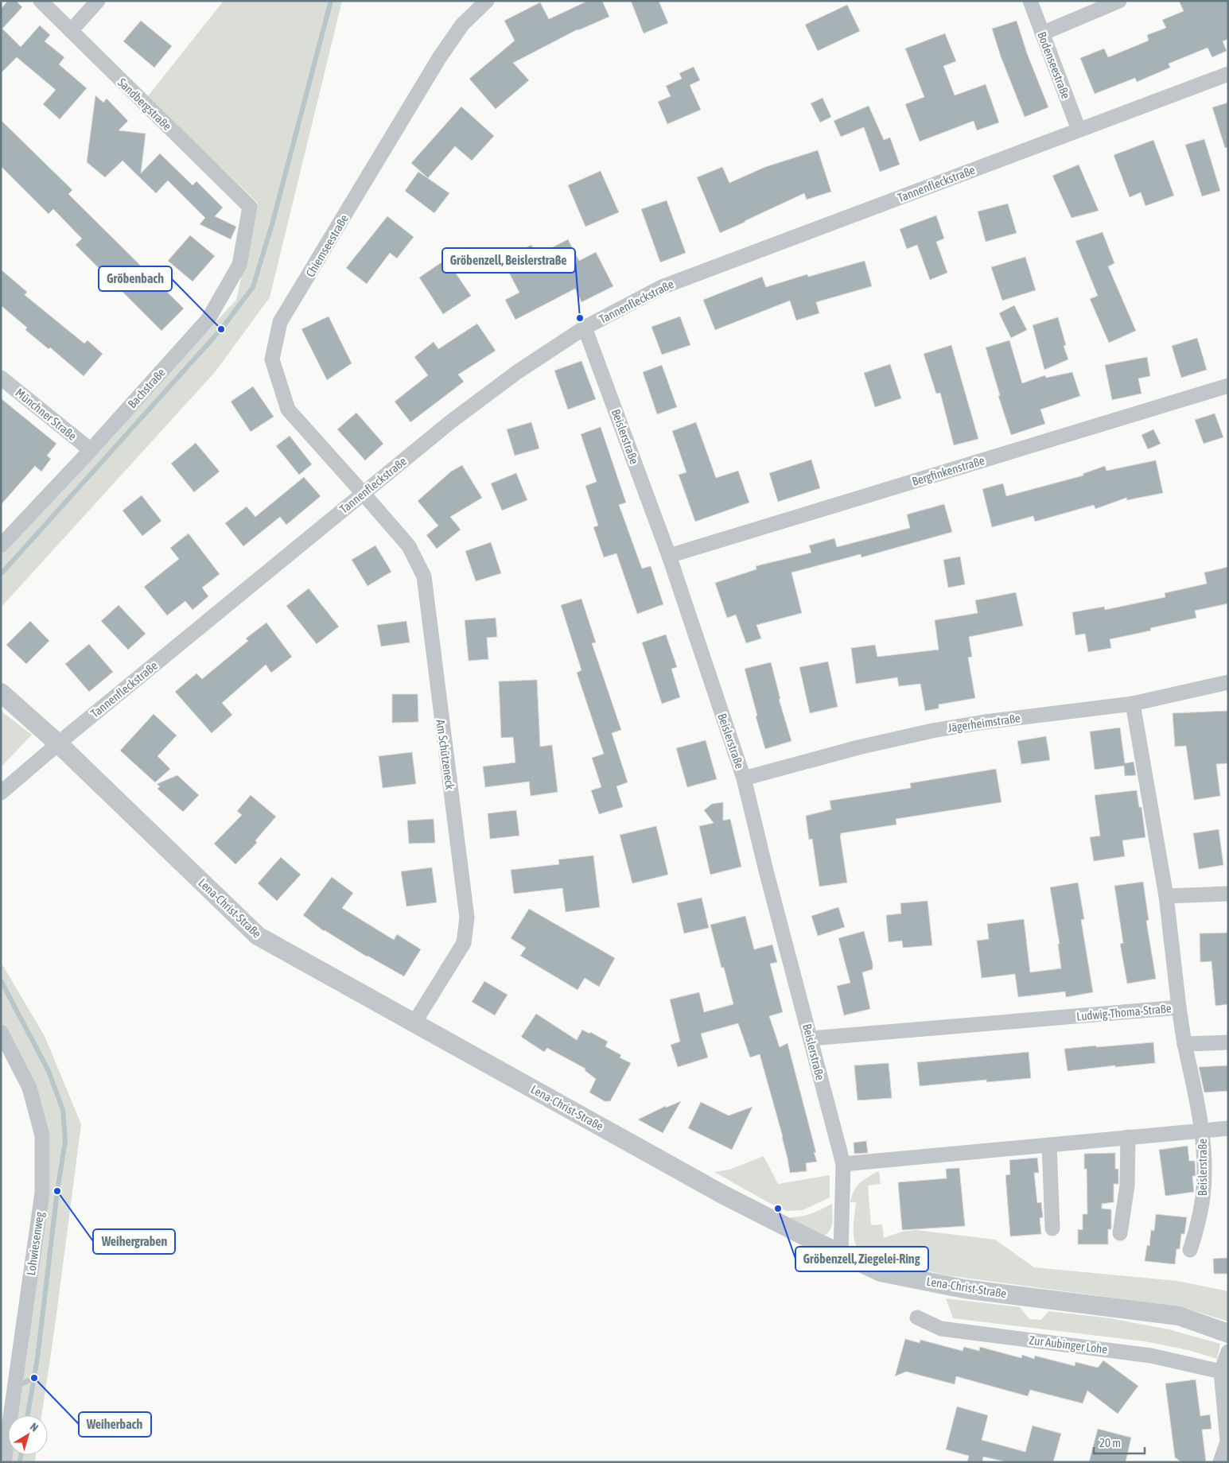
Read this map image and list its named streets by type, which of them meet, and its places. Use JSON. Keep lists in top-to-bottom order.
{
  "streets": {
    "street": [
      "Bodenseestraße",
      "Sandbergstraße",
      "Tannenfleckstraße",
      "Chiemseestraße",
      "Bachstraße",
      "Münchner Straße",
      "Beislerstraße",
      "Bergfinkenstraße",
      "Jägerheimstraße",
      "Am Schützeneck",
      "Lena-Christ-Straße",
      "Ludwig-Thoma-Straße",
      "Lohwiesenweg",
      "Zur Aubinger Lohe"
    ]
  },
  "crossings": [
    ["Bodenseestraße", "Tannenfleckstraße"],
    ["Sandbergstraße", "Bachstraße"],
    ["Tannenfleckstraße", "Chiemseestraße"],
    ["Tannenfleckstraße", "Beislerstraße"],
    ["Tannenfleckstraße", "Am Schützeneck"],
    ["Tannenfleckstraße", "Lena-Christ-Straße"],
    ["Chiemseestraße", "Am Schützeneck"],
    ["Bachstraße", "Münchner Straße"],
    ["Beislerstraße", "Bergfinkenstraße"],
    ["Beislerstraße", "Jägerheimstraße"],
    ["Beislerstraße", "Lena-Christ-Straße"],
    ["Beislerstraße", "Ludwig-Thoma-Straße"],
    ["Jägerheimstraße", "Ludwig-Thoma-Straße"],
    ["Am Schützeneck", "Lena-Christ-Straße"]
  ],
  "places": [
    "Gröbenzell, Beislerstraße",
    "Gröbenbach",
    "Weihergraben",
    "Gröbenzell, Ziegelei-Ring",
    "Weiherbach"
  ],
  "scale_bar": "20 m",
  "north": "top right"
}
